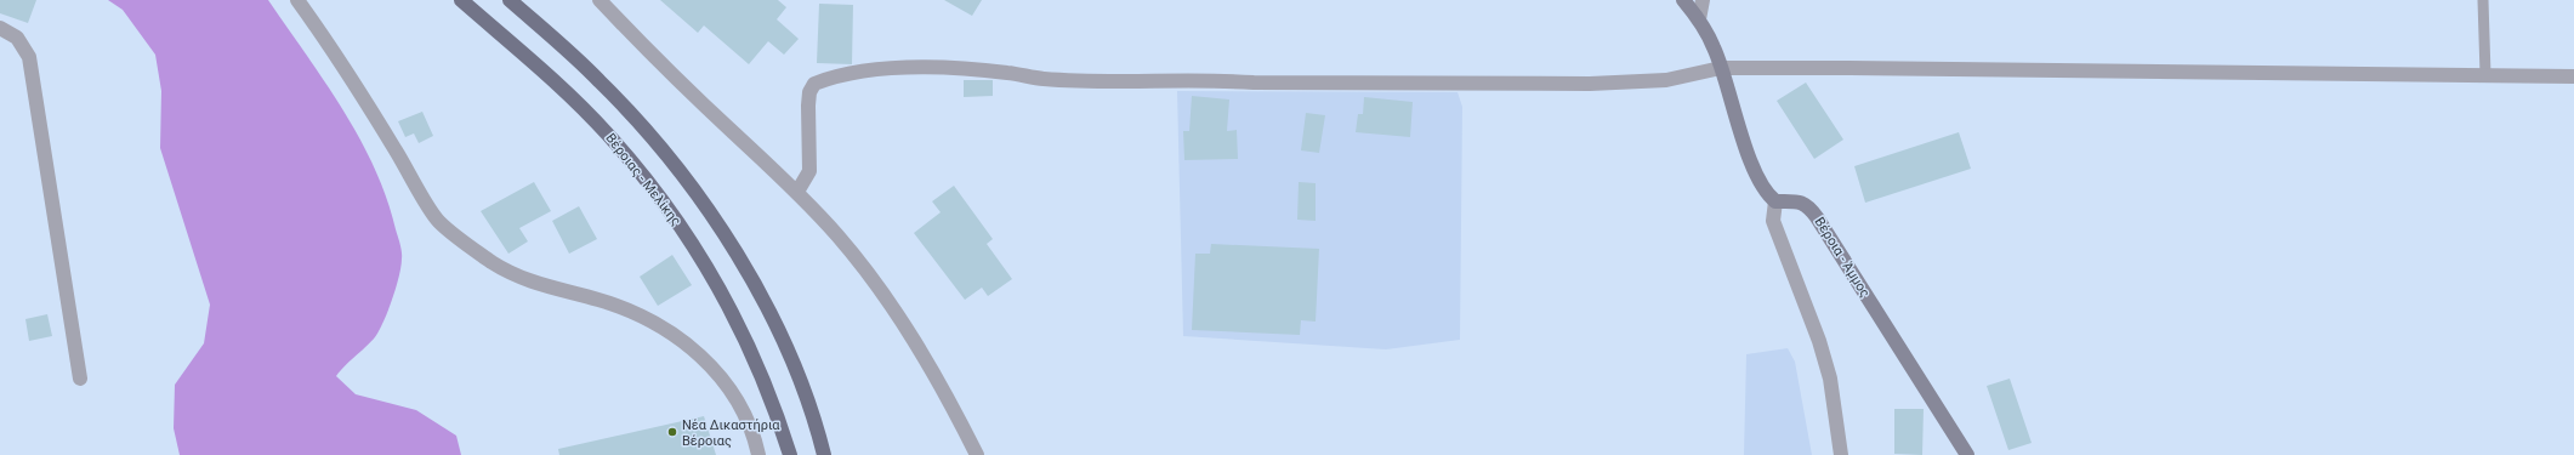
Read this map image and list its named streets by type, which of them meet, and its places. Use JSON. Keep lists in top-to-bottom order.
{
  "streets": {
    "main road": ["Βέροιας - Μελίκης"],
    "street": ["Βέροια - Άμμος"]
  },
  "places": ["Νέα Δικαστήρια Βέροιας"]
}
